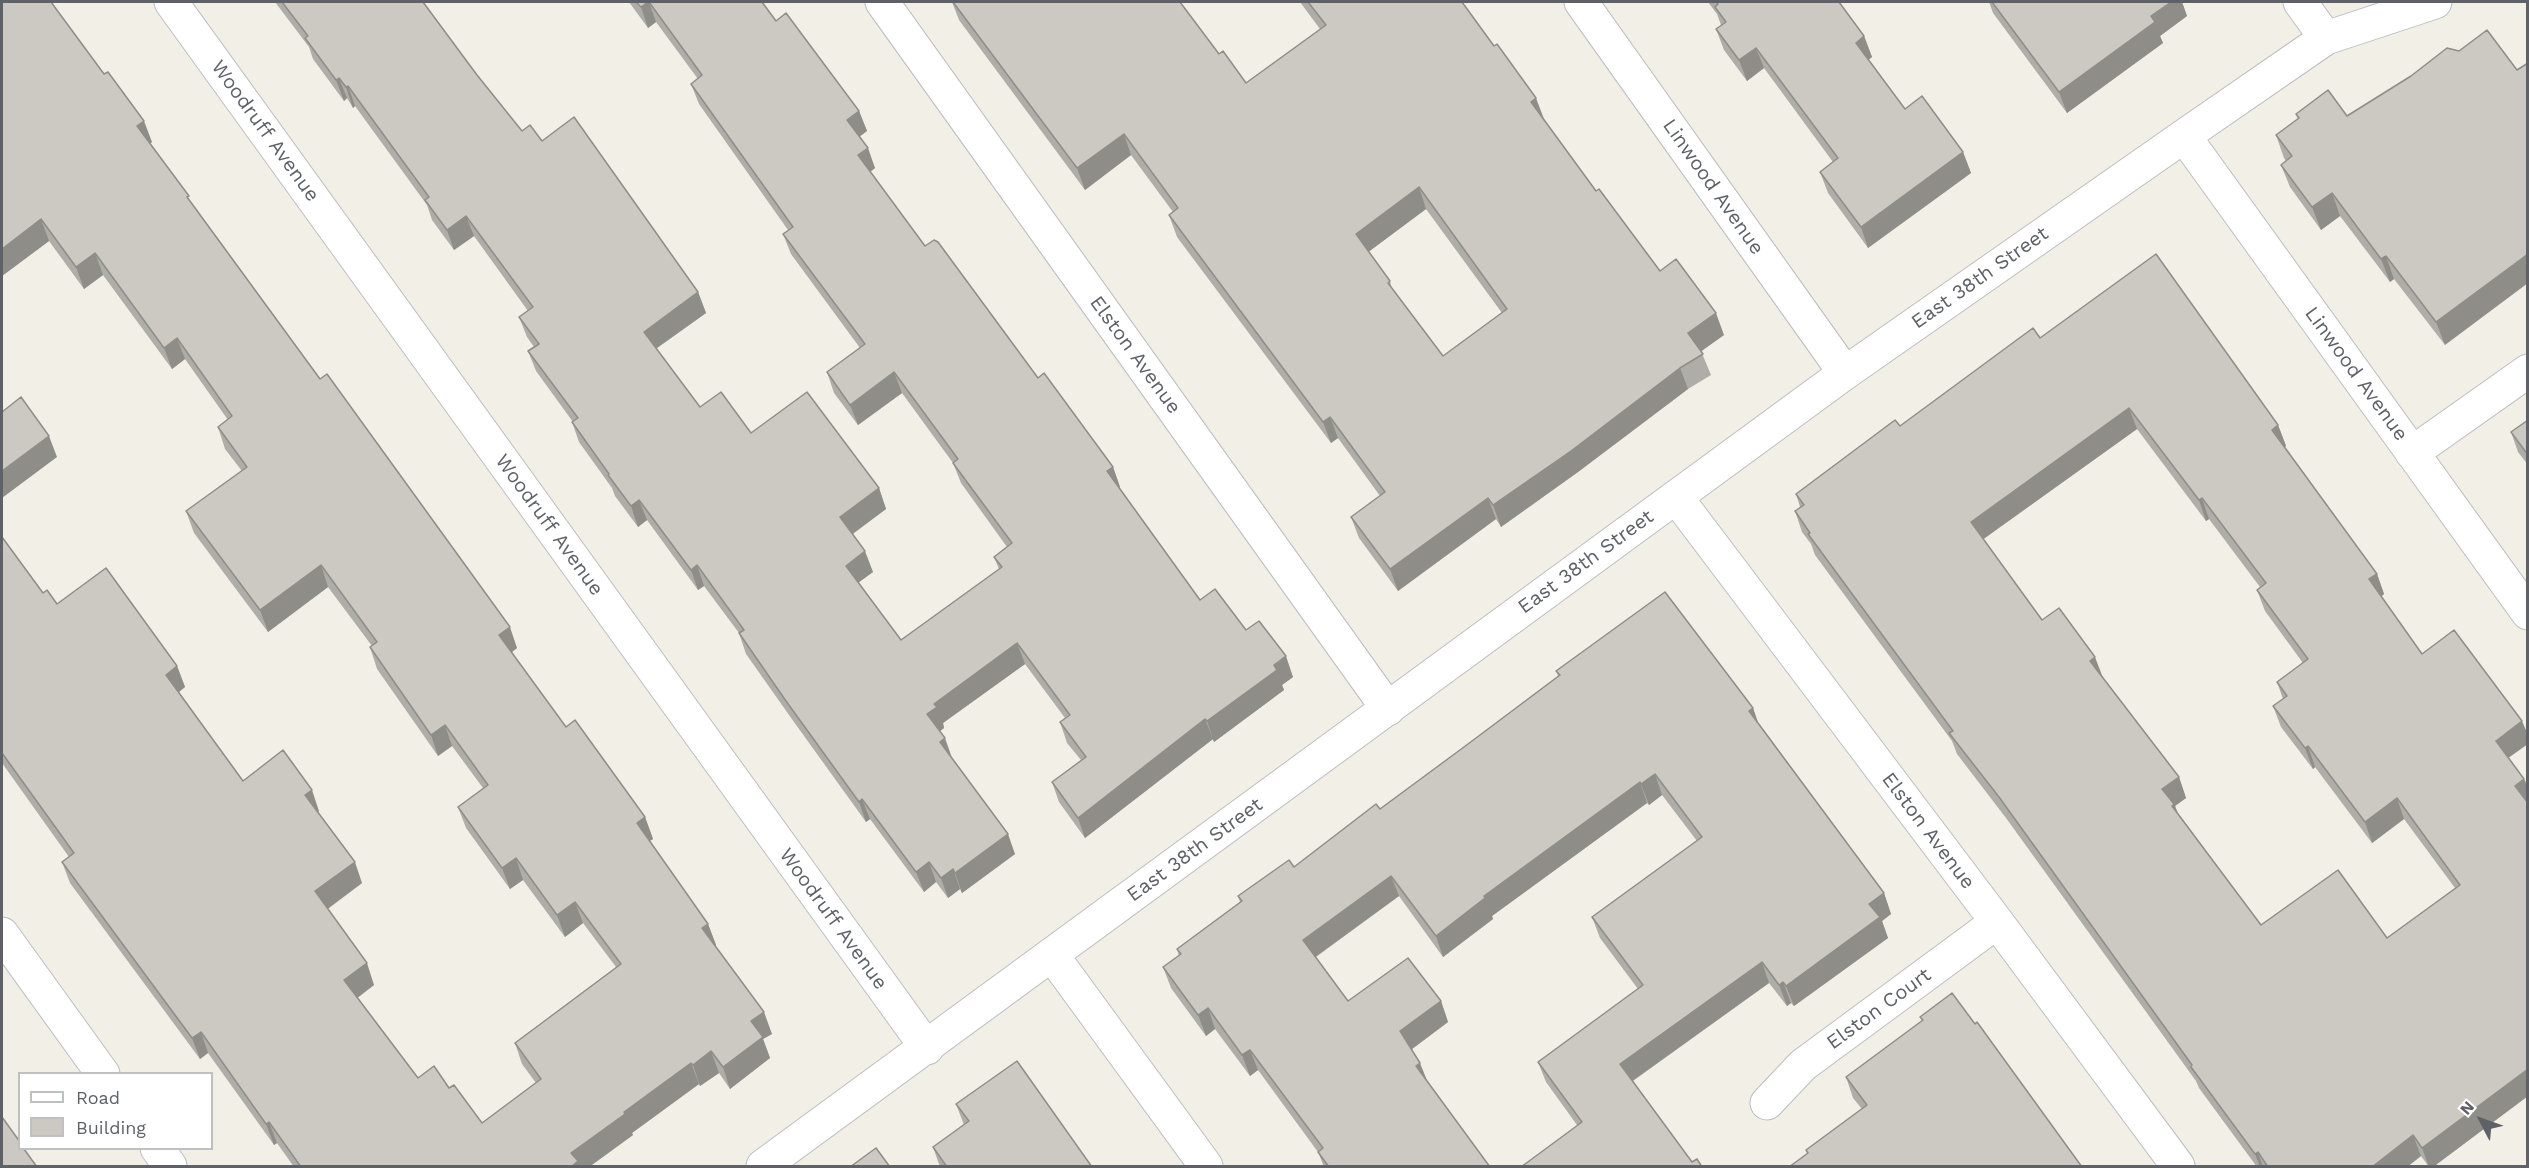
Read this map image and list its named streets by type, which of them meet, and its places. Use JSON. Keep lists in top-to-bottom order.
{
  "streets": {
    "street": [
      "Woodruff Avenue",
      "Linwood Avenue",
      "East 38th Street",
      "Elston Avenue",
      "Elston Court"
    ]
  },
  "crossings": [
    ["Woodruff Avenue", "East 38th Street"],
    ["Linwood Avenue", "East 38th Street"],
    ["East 38th Street", "Elston Avenue"],
    ["Elston Avenue", "Elston Court"]
  ],
  "legend": ["Road", "Building"],
  "north": "top left"
}
